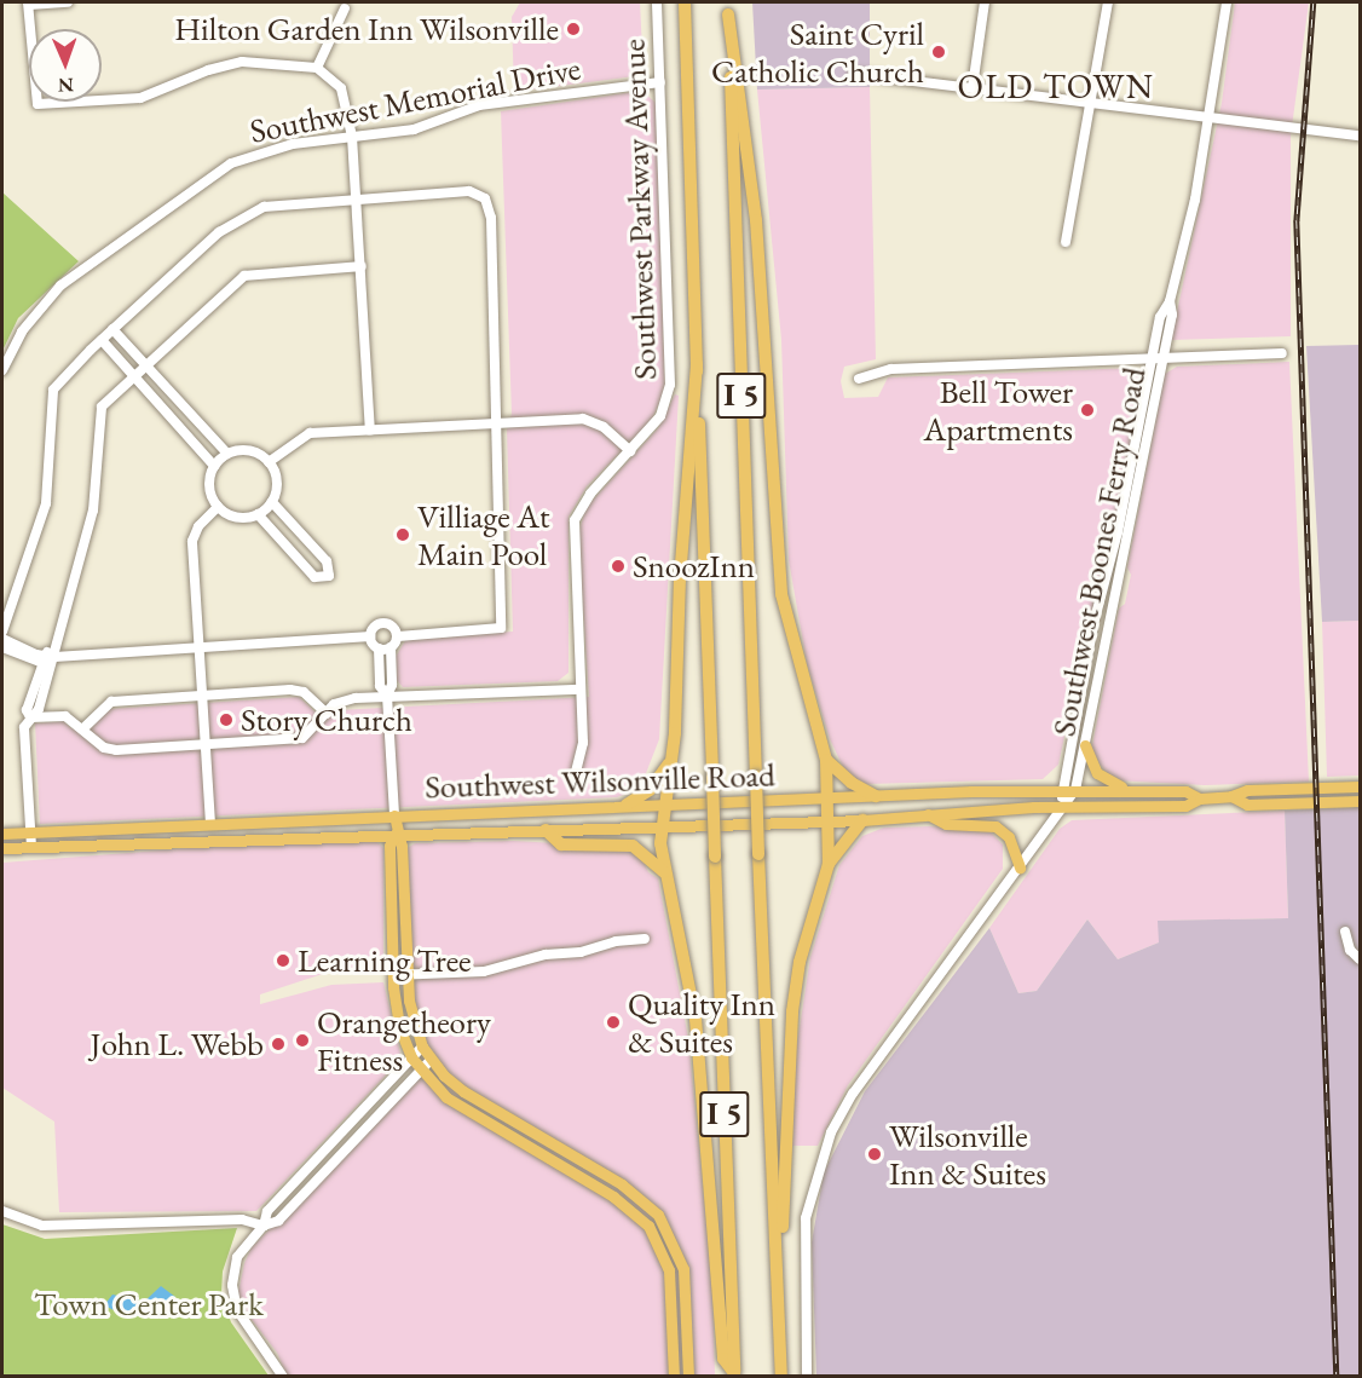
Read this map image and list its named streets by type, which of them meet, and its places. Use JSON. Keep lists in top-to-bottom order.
{
  "streets": {
    "highway": ["I 5"],
    "main road": ["Southwest Wilsonville Road"],
    "street": ["Southwest Memorial Drive", "Southwest Parkway Avenue", "Southwest Boones Ferry Road"]
  },
  "crossings": [
    ["Southwest Memorial Drive", "Southwest Parkway Avenue"],
    ["I 5", "Southwest Wilsonville Road"],
    ["Southwest Boones Ferry Road", "Southwest Wilsonville Road"]
  ],
  "districts": ["OLD TOWN"],
  "parks": ["Town Center Park"],
  "places": [
    "Hilton Garden Inn Wilsonville",
    "Saint Cyril Catholic Church",
    "Bell Tower Apartments",
    "Villiage At Main Pool",
    "SnoozInn",
    "Story Church",
    "Learning Tree",
    "Quality Inn & Suites",
    "Orangetheory Fitness",
    "John L. Webb",
    "Wilsonville Inn & Suites"
  ],
  "north": "bottom"
}
